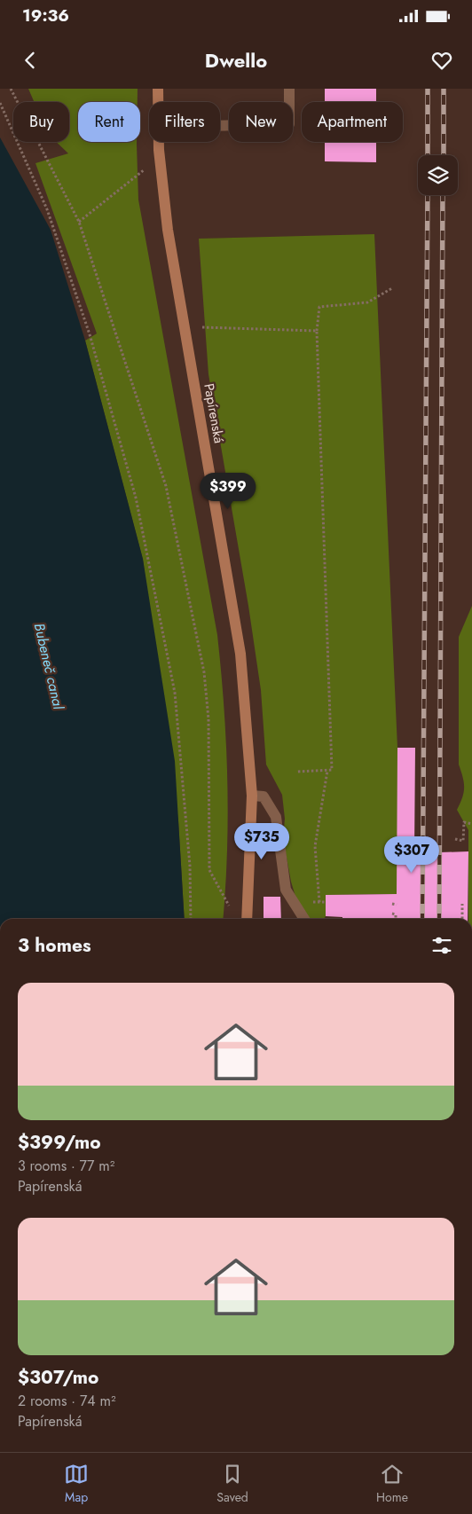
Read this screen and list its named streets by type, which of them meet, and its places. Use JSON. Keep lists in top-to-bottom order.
{
  "streets": {
    "street": ["Papírenská"]
  },
  "water": ["Bubeneč canal"],
  "page": {
    "status": "19:36",
    "header": "Dwello",
    "chip": [
      "Buy",
      "Rent",
      "Filters",
      "New",
      "Apartment"
    ],
    "price": ["$399", "$735", "$307"],
    "heading": "3 homes",
    "list": [
      {
        "name": "$399/mo",
        "note": "3 rooms · 77 m² · Papírenská"
      },
      {
        "name": "$307/mo",
        "note": "2 rooms · 74 m² · Papírenská"
      }
    ],
    "tabs": ["Map", "Saved", "Home"]
  }
}
